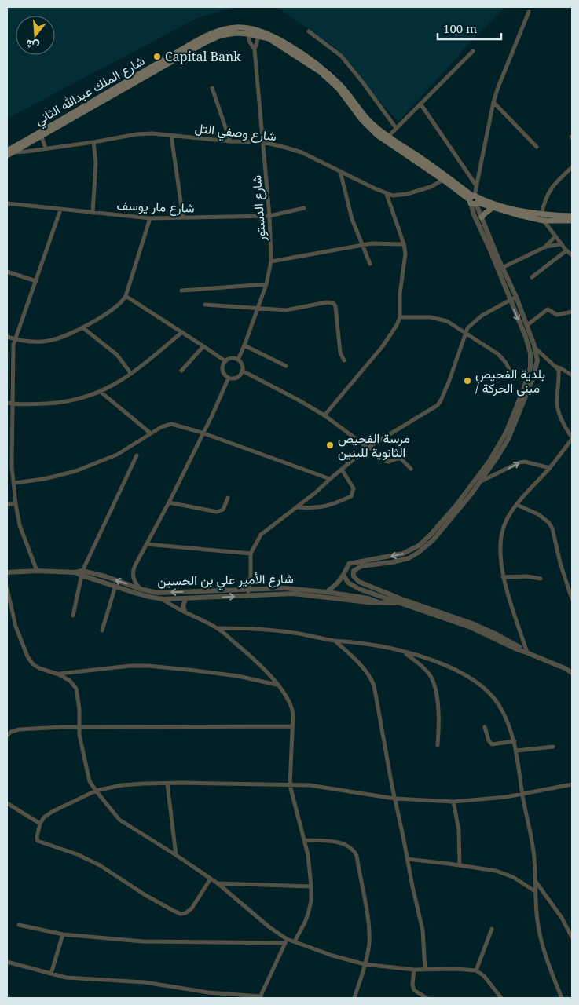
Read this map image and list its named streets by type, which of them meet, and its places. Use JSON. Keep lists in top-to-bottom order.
{
  "streets": {
    "main road": ["شارع الملك عبدالله الثاني"],
    "street": [
      "شارع وصفي التل",
      "شارع مار يوسف",
      "شارع الدستور",
      "شارع الأمير علي بن الحسين"
    ]
  },
  "crossings": [
    ["شارع الملك عبدالله الثاني", "شارع وصفي التل"],
    ["شارع الملك عبدالله الثاني", "شارع الدستور"],
    ["شارع وصفي التل", "شارع الدستور"],
    ["شارع مار يوسف", "شارع الدستور"]
  ],
  "places": ["Capital Bank", "بلدية الفحيص / مبنى الحركة", "مرسة الفحيص الثانوية للبنين"],
  "scale_bar": "100 m",
  "north": "bottom"
}
